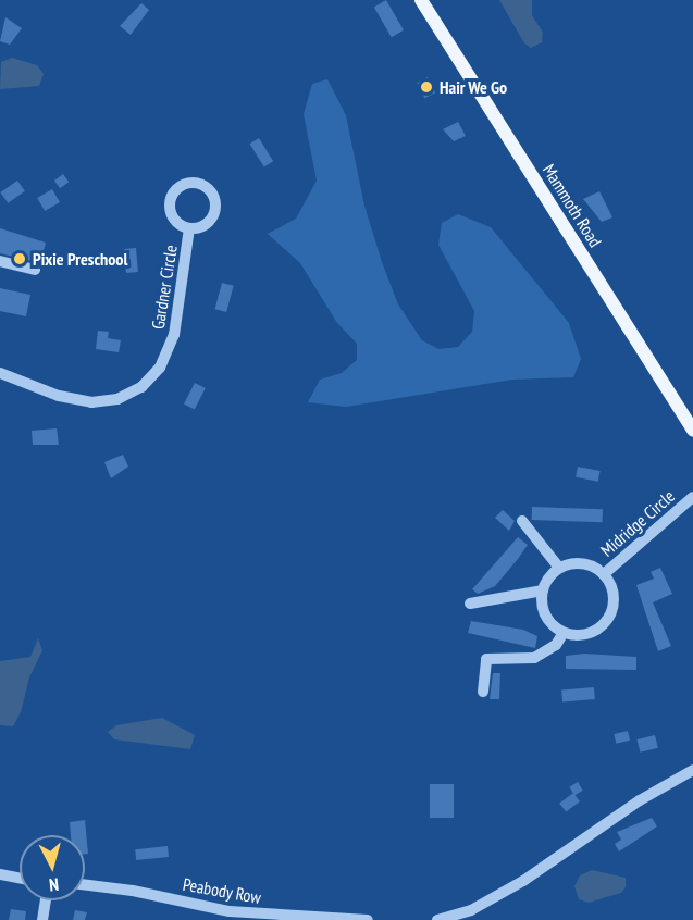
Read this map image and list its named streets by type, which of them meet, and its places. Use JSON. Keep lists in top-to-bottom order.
{
  "streets": {
    "main road": ["Mammoth Road"],
    "street": ["Gardner Circle", "Midridge Circle", "Peabody Row"]
  },
  "places": ["Hair We Go", "Pixie Preschool"],
  "north": "bottom"
}
